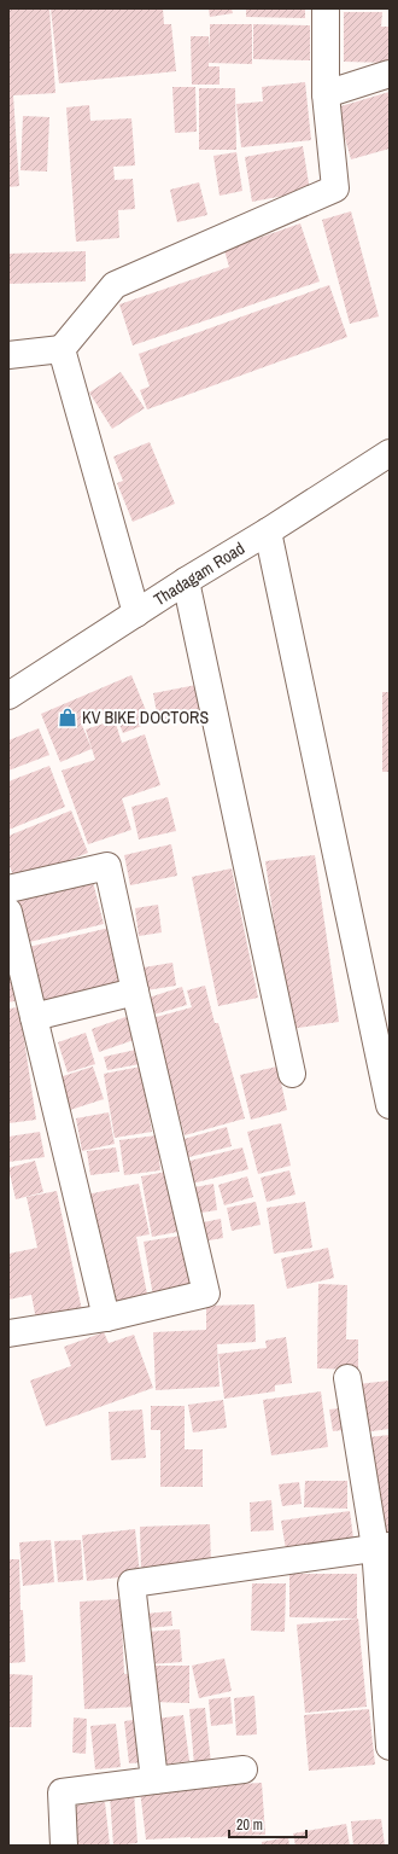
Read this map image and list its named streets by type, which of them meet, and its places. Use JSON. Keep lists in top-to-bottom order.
{
  "streets": {
    "street": ["Thadagam Road"]
  },
  "places": {
    "shop": ["KV BIKE DOCTORS"]
  },
  "scale_bar": "20 m"
}
